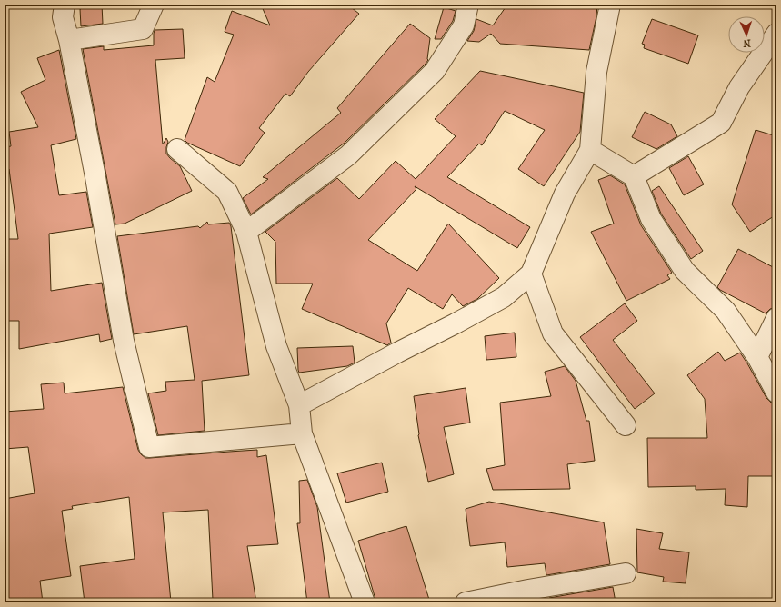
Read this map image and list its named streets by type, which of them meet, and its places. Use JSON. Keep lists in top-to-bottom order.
{
  "north": "bottom"
}
